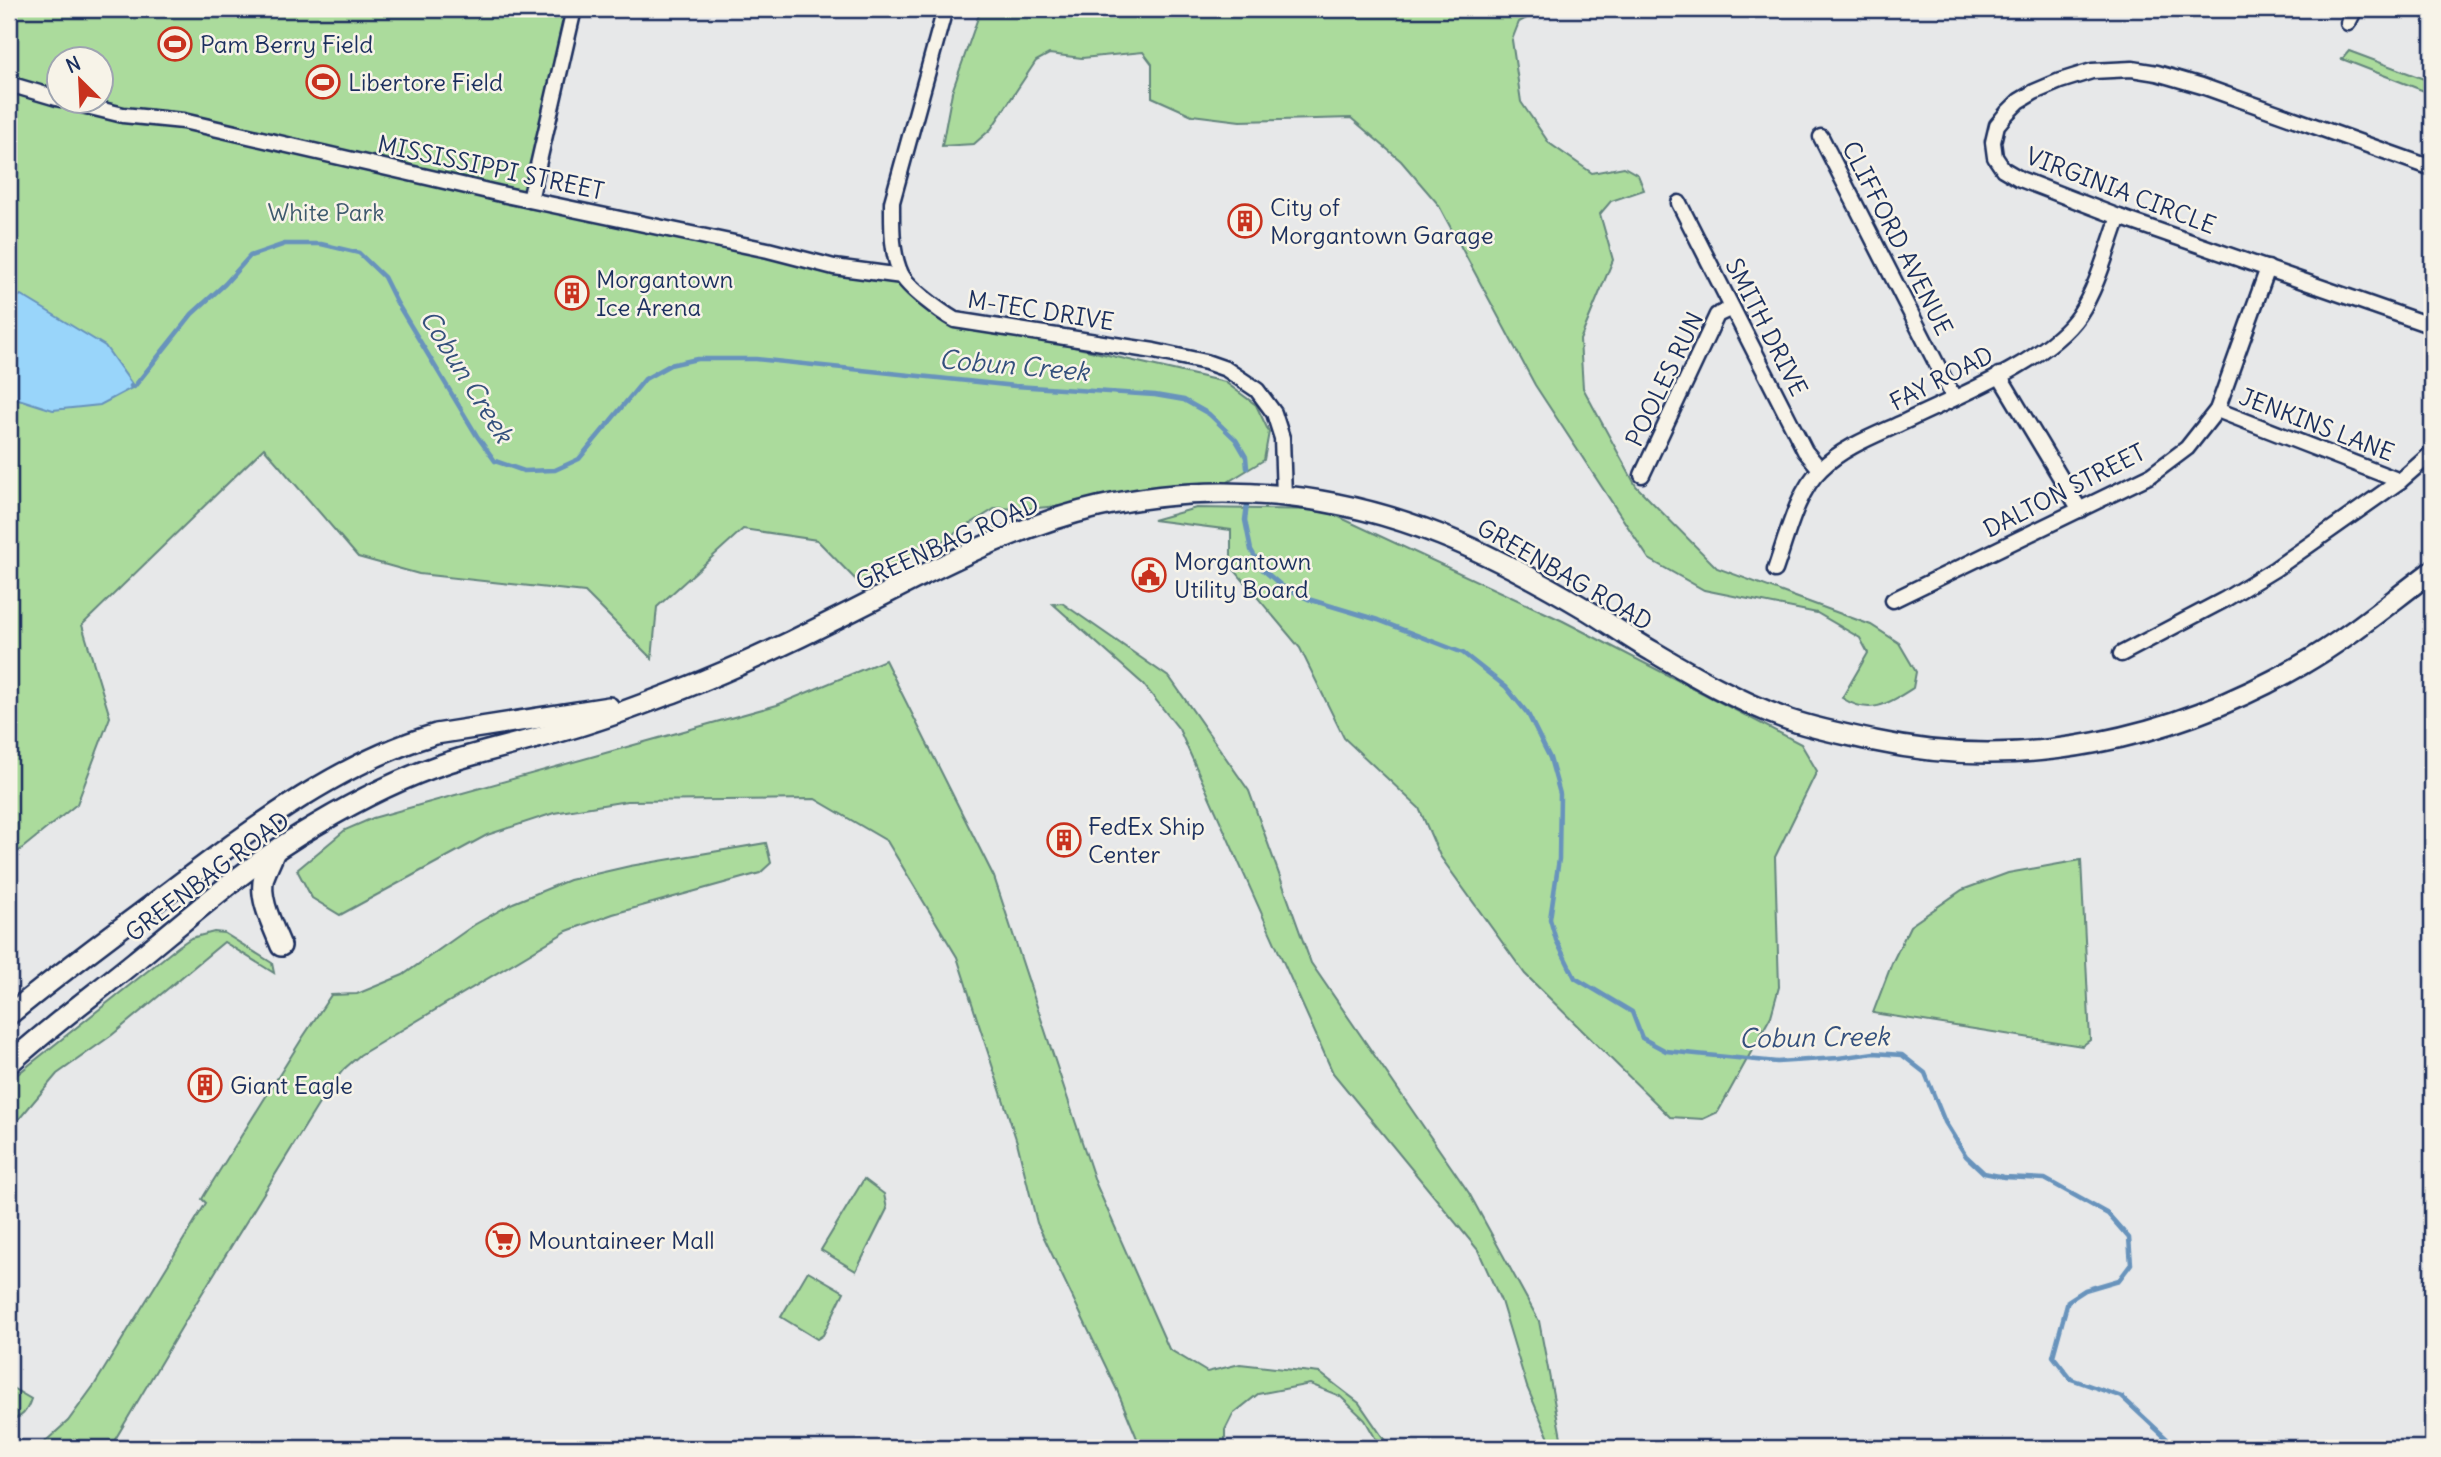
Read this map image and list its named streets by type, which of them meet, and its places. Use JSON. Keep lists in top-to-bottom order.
{
  "streets": {
    "main road": ["GREENBAG ROAD"],
    "street": [
      "MISSISSIPPI STREET",
      "VIRGINIA CIRCLE",
      "CLIFFORD AVENUE",
      "M-TEC DRIVE",
      "SMITH DRIVE",
      "FAY ROAD",
      "POOLES RUN",
      "JENKINS LANE",
      "DALTON STREET"
    ]
  },
  "crossings": [
    ["MISSISSIPPI STREET", "M-TEC DRIVE"],
    ["VIRGINIA CIRCLE", "FAY ROAD"],
    ["VIRGINIA CIRCLE", "DALTON STREET"],
    ["CLIFFORD AVENUE", "FAY ROAD"],
    ["M-TEC DRIVE", "GREENBAG ROAD"],
    ["SMITH DRIVE", "FAY ROAD"],
    ["SMITH DRIVE", "POOLES RUN"],
    ["JENKINS LANE", "DALTON STREET"]
  ],
  "water": ["Cobun Creek"],
  "parks": ["White Park"],
  "places": {
    "sports": ["Pam Berry Field", "Libertore Field"],
    "building": [
      "City of Morgantown Garage",
      "Morgantown Ice Arena",
      "FedEx Ship Center",
      "Giant Eagle"
    ],
    "public building": ["Morgantown Utility Board"],
    "supermarket": ["Mountaineer Mall"]
  },
  "north": "top left"
}
